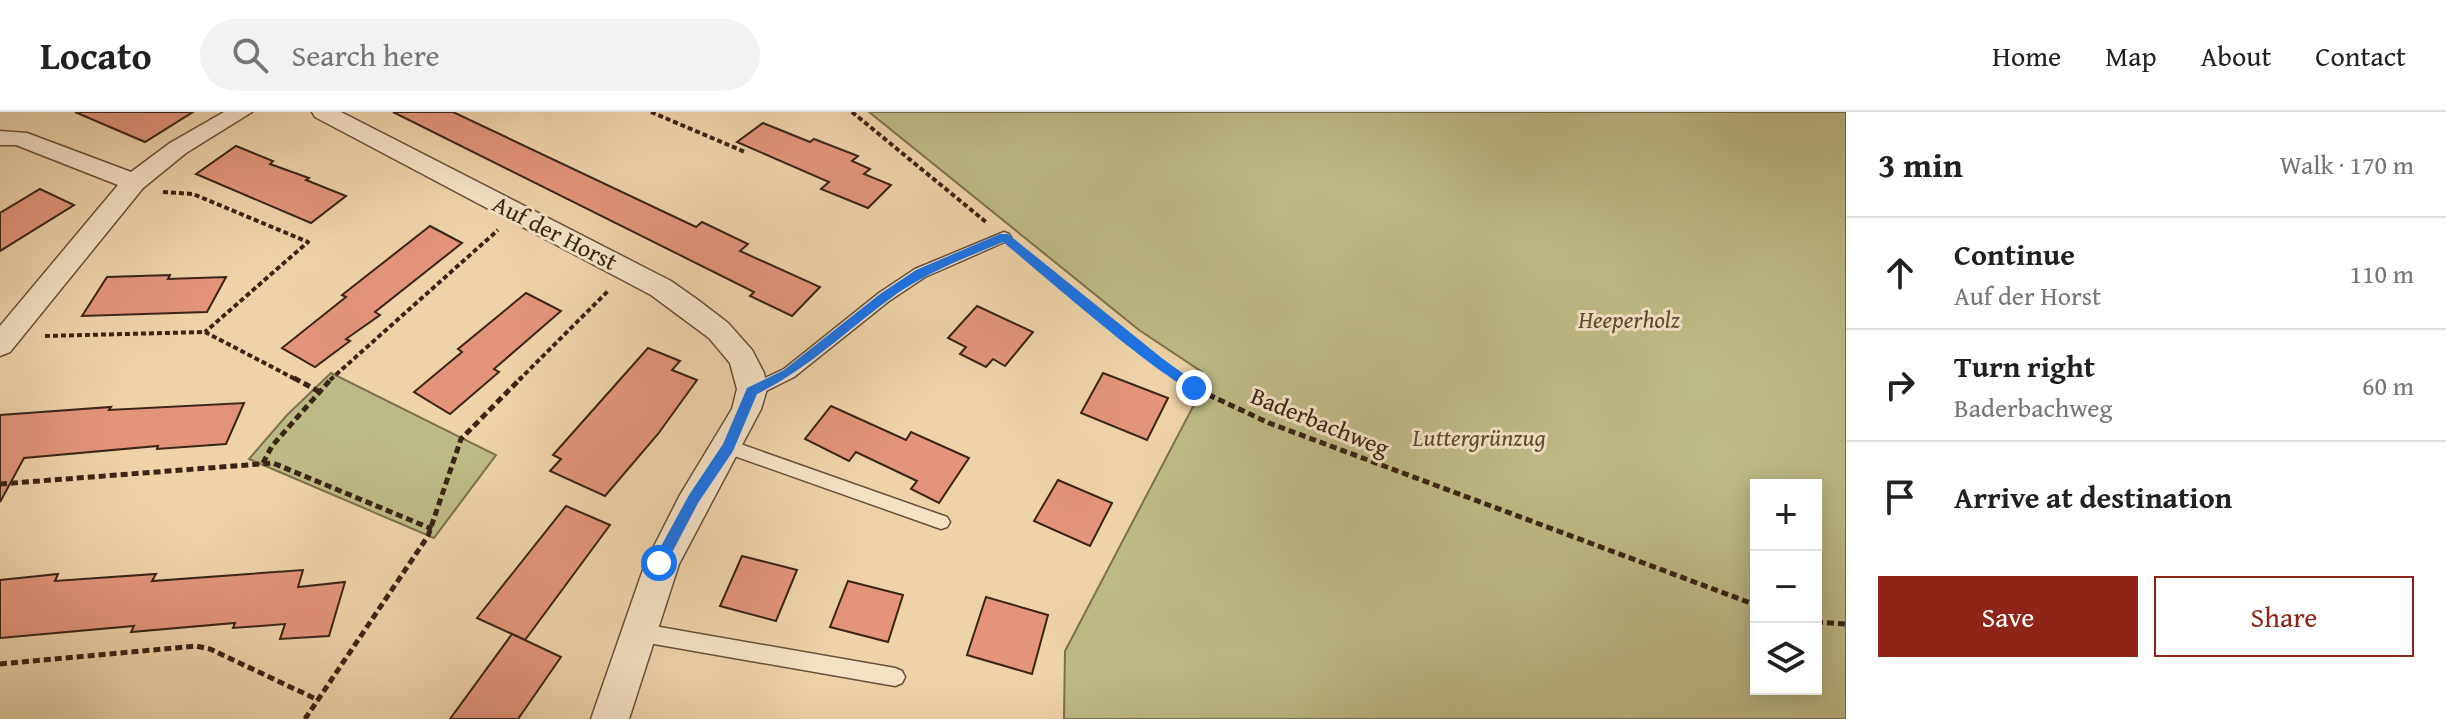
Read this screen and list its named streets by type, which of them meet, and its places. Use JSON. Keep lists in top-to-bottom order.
{
  "streets": {
    "street": ["Auf der Horst"],
    "path": ["Baderbachweg"]
  },
  "parks": ["Heeperholz", "Luttergrünzug"],
  "page": {
    "header": "Locato",
    "search": "Search here",
    "nav": [
      "Home",
      "Map",
      "About",
      "Contact"
    ],
    "heading": ["3 min", "Walk · 170 m"],
    "list": [
      ["Continue", "Auf der Horst", "110 m"],
      ["Turn right", "Baderbachweg", "60 m"],
      "Arrive at destination"
    ],
    "map_buttons": ["+", "−"],
    "buttons": ["Save", "Share"]
  }
}
